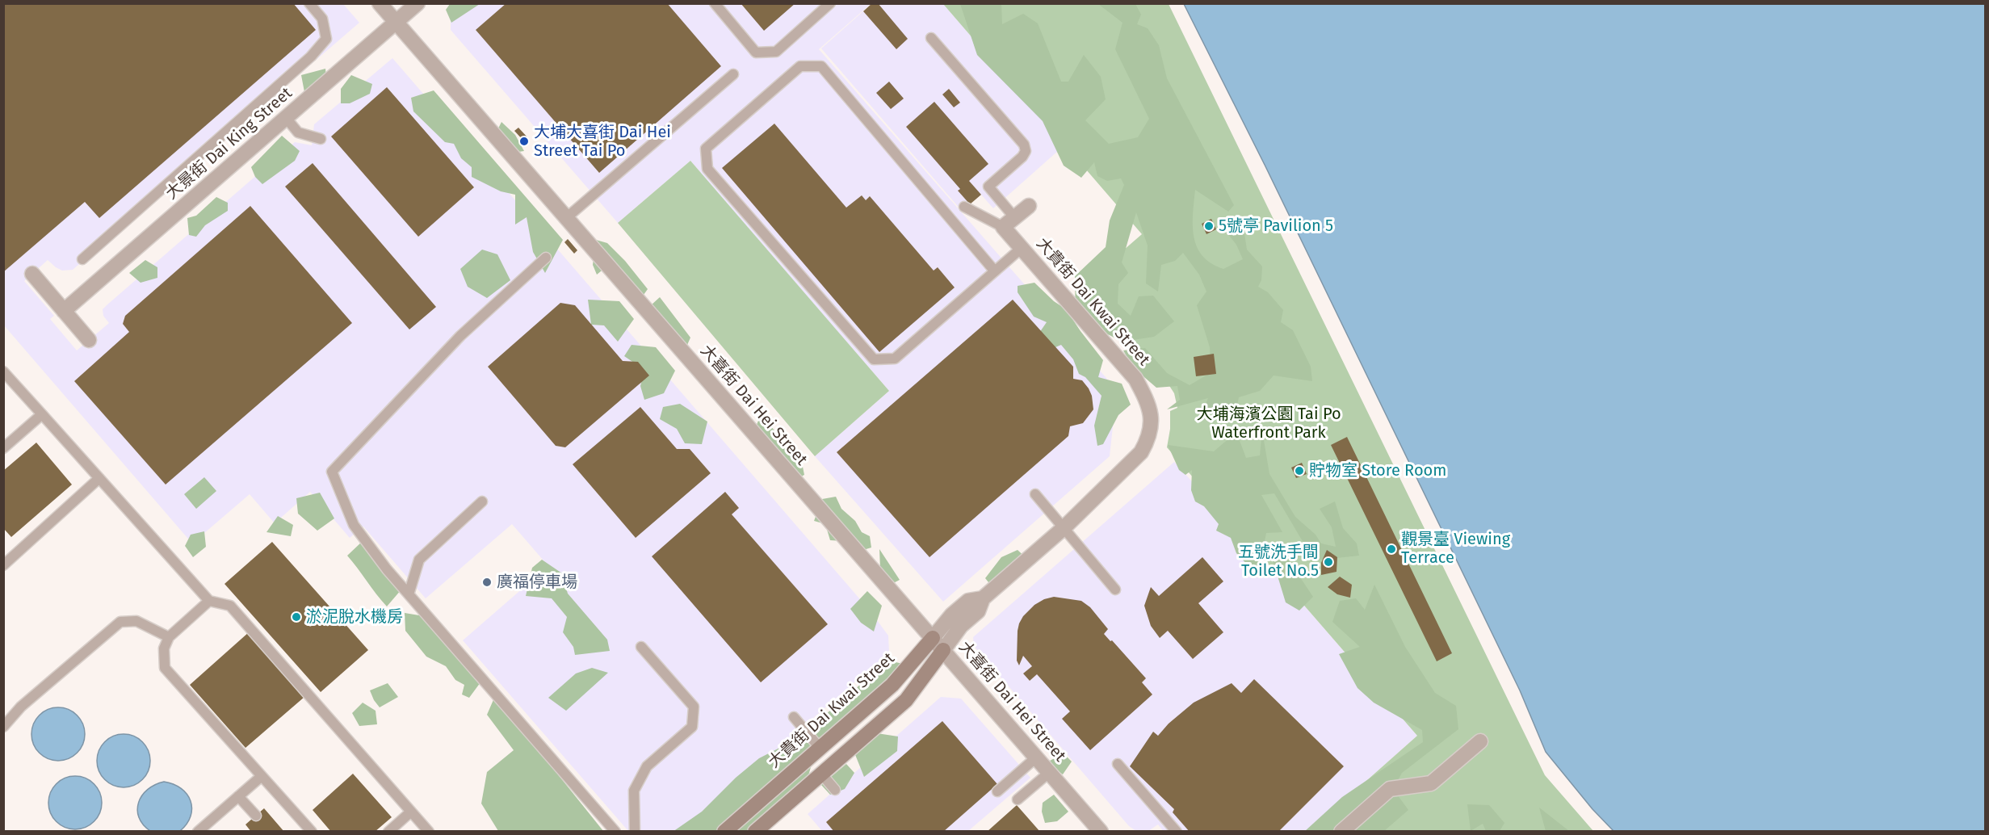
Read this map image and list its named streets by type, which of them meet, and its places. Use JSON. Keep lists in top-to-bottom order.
{
  "streets": {
    "street": ["大景街 Dai King Street", "大貴街 Dai Kwai Street", "大喜街 Dai Hei Street"]
  },
  "crossings": [
    ["大景街 Dai King Street", "大喜街 Dai Hei Street"],
    ["大貴街 Dai Kwai Street", "大喜街 Dai Hei Street"]
  ],
  "parks": ["大埔海濱公園 Tai Po Waterfront Park"],
  "places": [
    "大埔大喜街 Dai Hei Street Tai Po",
    "5號亭 Pavilion 5",
    "貯物室 Store Room",
    "觀景臺 Viewing Terrace",
    "五號洗手間 Toilet No.5",
    "廣福停車場",
    "淤泥脫水機房"
  ]
}
